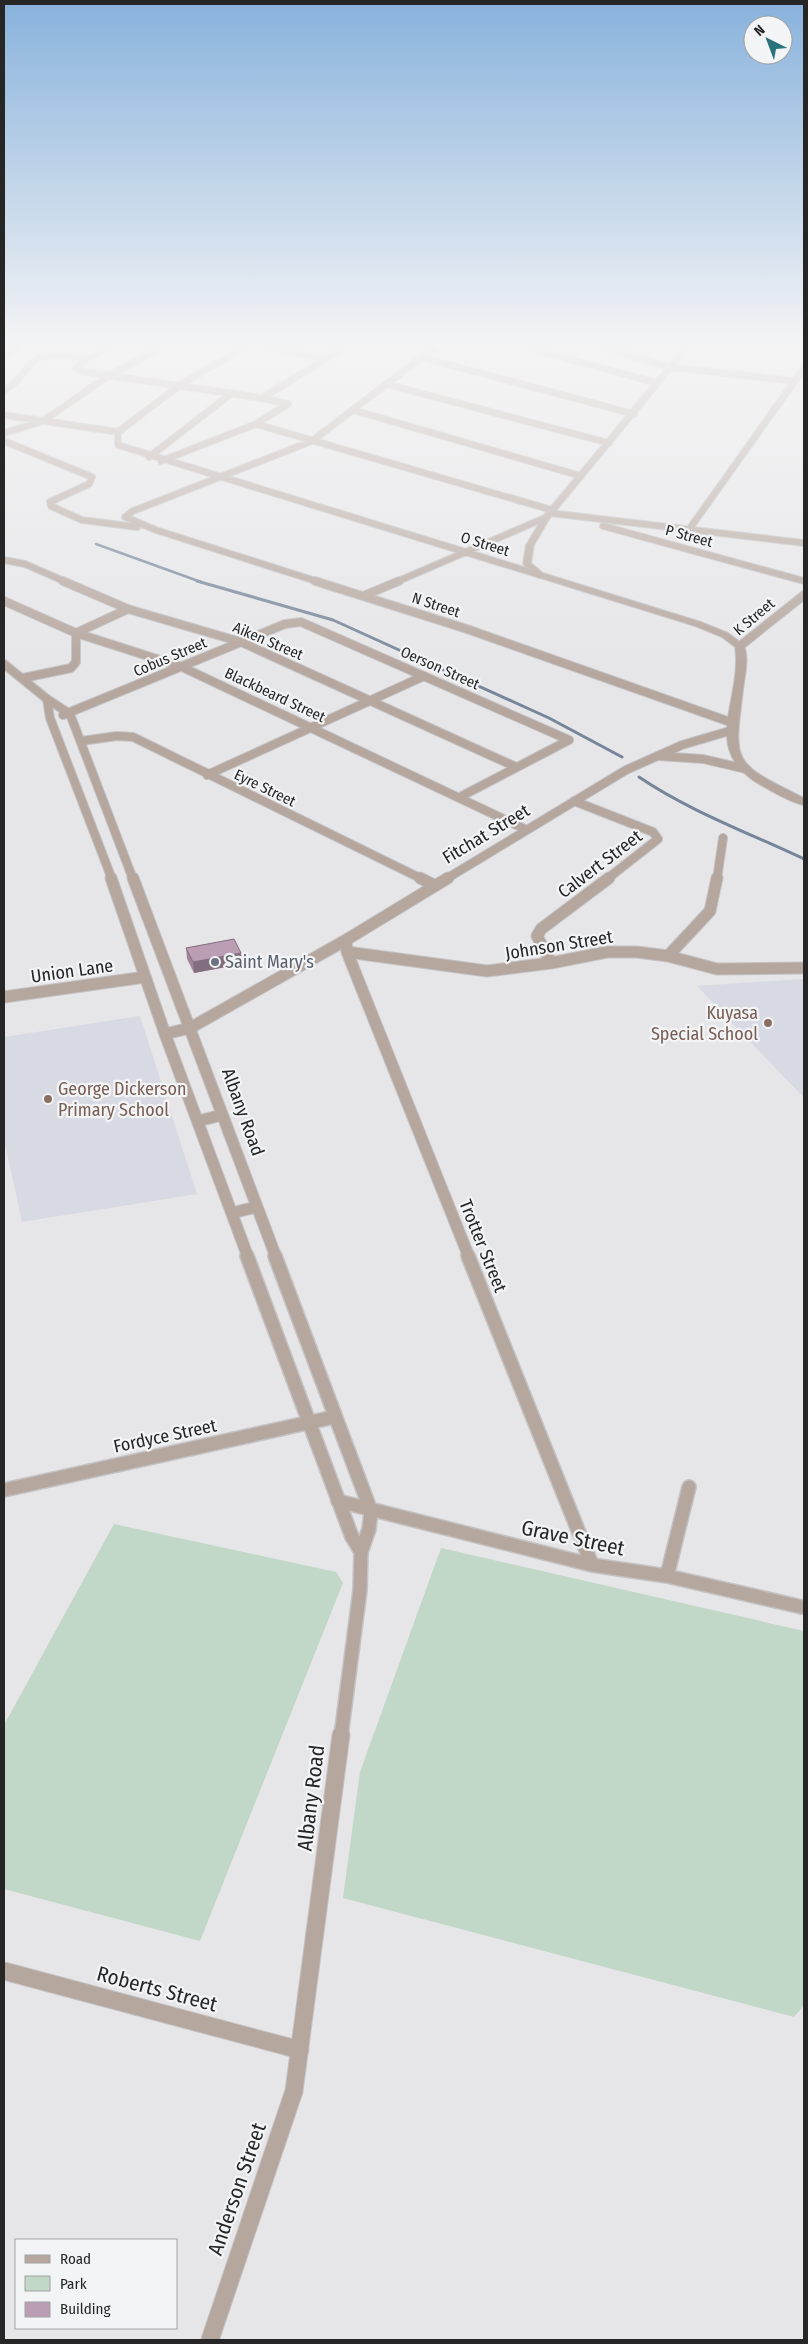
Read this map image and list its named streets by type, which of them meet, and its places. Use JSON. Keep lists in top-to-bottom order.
{
  "streets": {
    "street": [
      "P Street",
      "O Street",
      "N Street",
      "K Street",
      "Aiken Street",
      "Cobus Street",
      "Oerson Street",
      "Blackbeard Street",
      "Eyre Street",
      "Fitchat Street",
      "Calvert Street",
      "Johnson Street",
      "Union Lane",
      "Albany Road",
      "Trotter Street",
      "Fordyce Street",
      "Grave Street",
      "Roberts Street",
      "Anderson Street"
    ]
  },
  "crossings": [
    ["O Street", "N Street"],
    ["O Street", "K Street"],
    ["N Street", "K Street"],
    ["N Street", "Fitchat Street"],
    ["K Street", "Fitchat Street"],
    ["Aiken Street", "Cobus Street"],
    ["Aiken Street", "Oerson Street"],
    ["Cobus Street", "Oerson Street"],
    ["Cobus Street", "Blackbeard Street"],
    ["Cobus Street", "Albany Road"],
    ["Blackbeard Street", "Fitchat Street"],
    ["Eyre Street", "Fitchat Street"],
    ["Eyre Street", "Albany Road"],
    ["Fitchat Street", "Calvert Street"],
    ["Fitchat Street", "Albany Road"],
    ["Fitchat Street", "Trotter Street"],
    ["Calvert Street", "Johnson Street"],
    ["Johnson Street", "Trotter Street"],
    ["Union Lane", "Albany Road"],
    ["Albany Road", "Fordyce Street"],
    ["Albany Road", "Grave Street"],
    ["Albany Road", "Roberts Street"],
    ["Albany Road", "Anderson Street"],
    ["Trotter Street", "Grave Street"],
    ["Roberts Street", "Anderson Street"]
  ],
  "places": ["Saint Mary's", "Kuyasa Special School", "George Dickerson Primary School"],
  "legend": ["Road", "Park", "Building"],
  "north": "top left"
}
